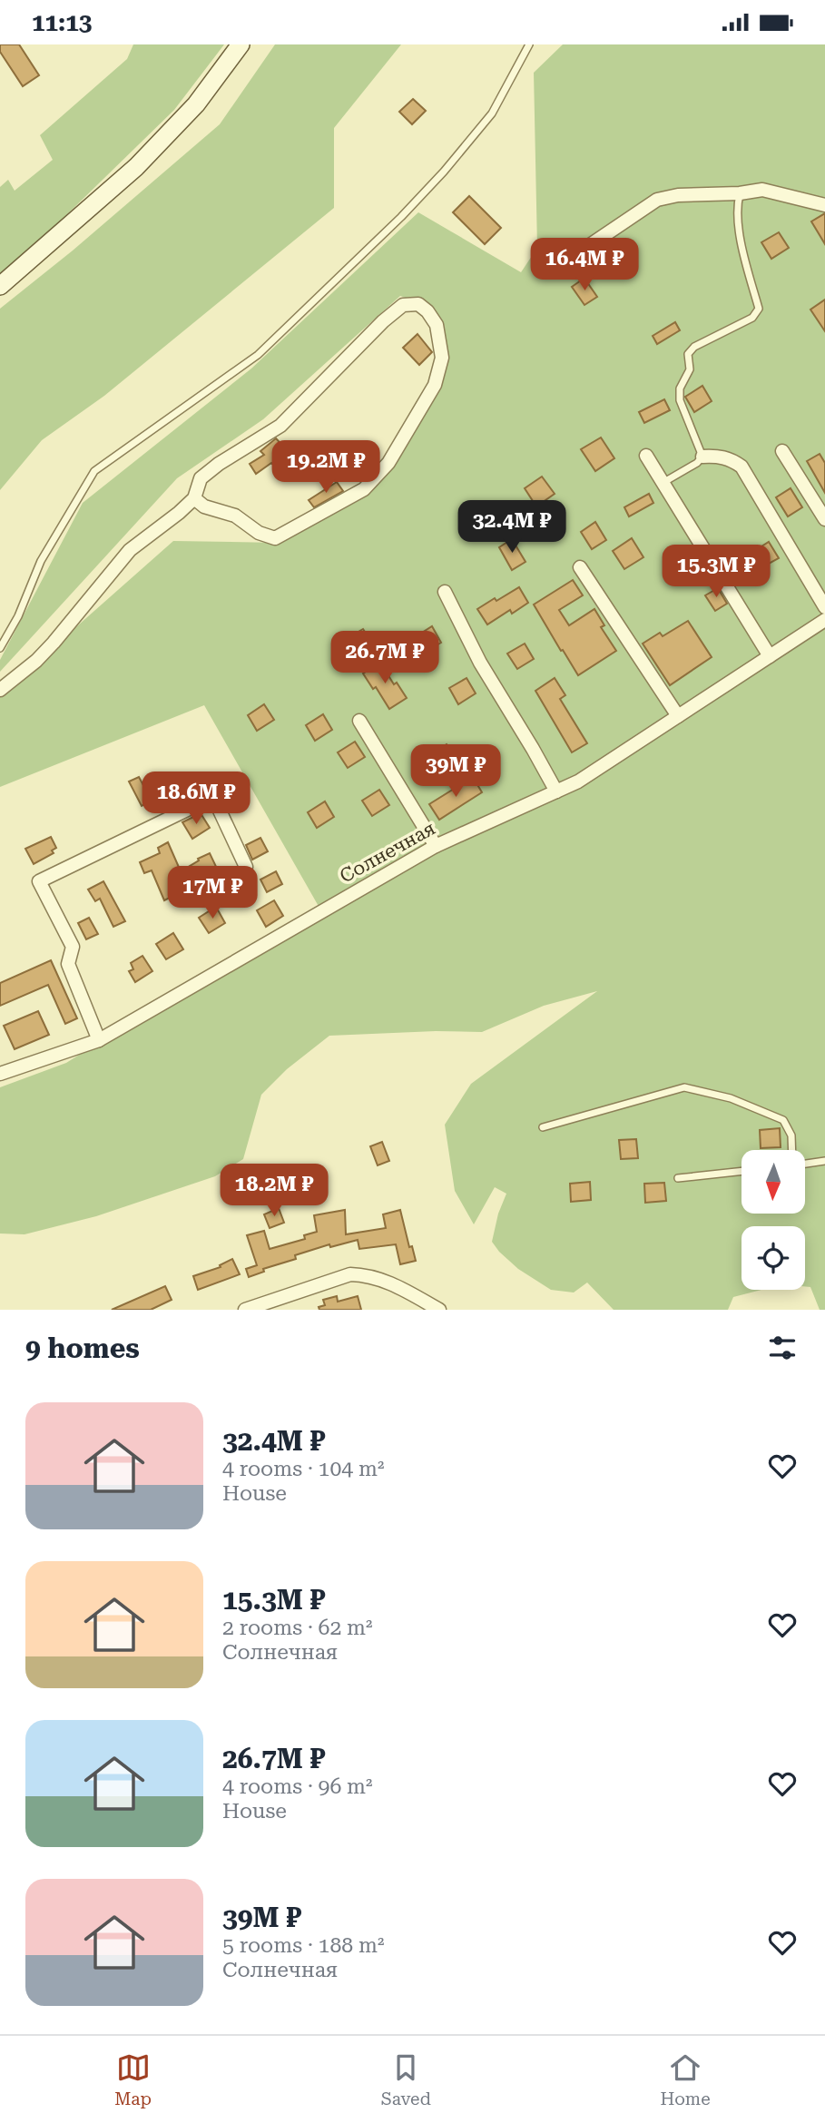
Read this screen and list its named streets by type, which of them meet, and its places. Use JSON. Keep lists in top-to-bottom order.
{
  "streets": {
    "street": ["Солнечная"]
  },
  "north": "bottom",
  "page": {
    "status": "11:13",
    "price": [
      "16.4M ₽",
      "19.2M ₽",
      "32.4M ₽",
      "15.3M ₽",
      "26.7M ₽",
      "39M ₽",
      "18.6M ₽",
      "17M ₽",
      "18.2M ₽"
    ],
    "heading": "9 homes",
    "list": [
      {
        "name": "32.4M ₽",
        "note": "4 rooms · 104 m² · House"
      },
      {
        "name": "15.3M ₽",
        "note": "2 rooms · 62 m² · Солнечная"
      },
      {
        "name": "26.7M ₽",
        "note": "4 rooms · 96 m² · House"
      },
      {
        "name": "39M ₽",
        "note": "5 rooms · 188 m² · Солнечная"
      }
    ],
    "tabs": ["Map", "Saved", "Home"]
  }
}
